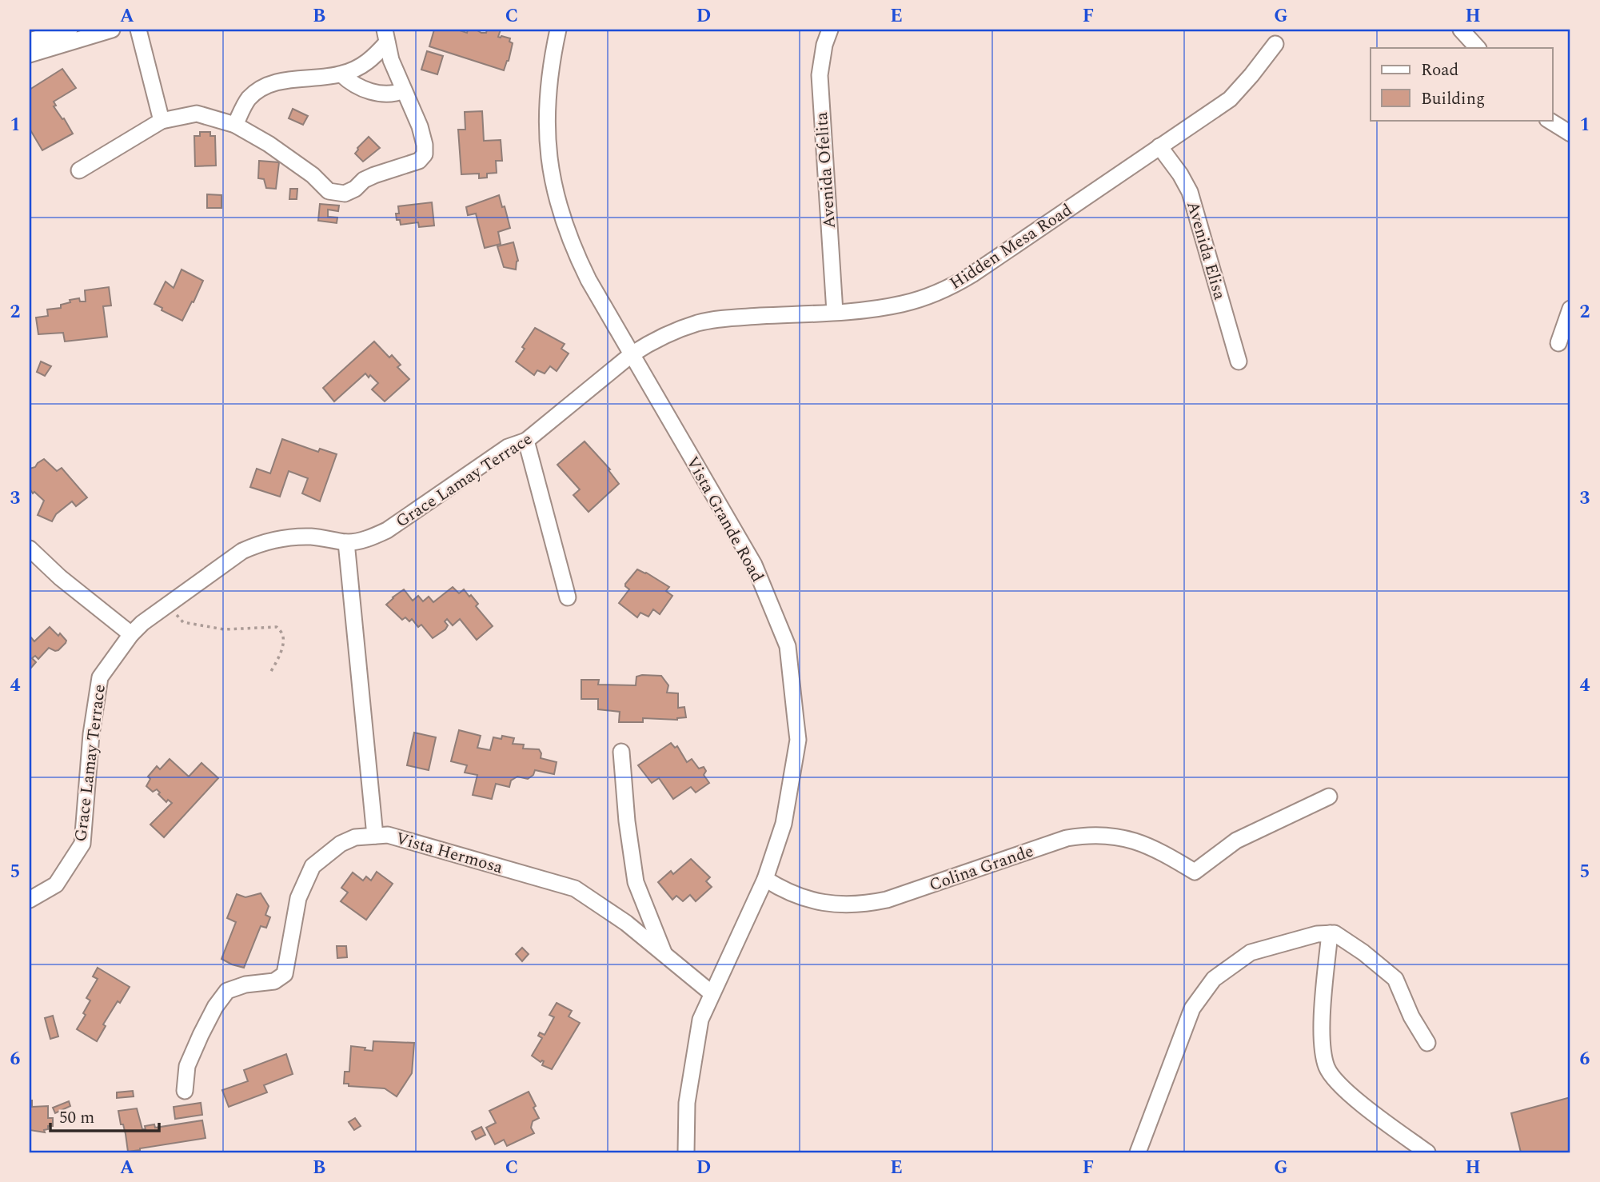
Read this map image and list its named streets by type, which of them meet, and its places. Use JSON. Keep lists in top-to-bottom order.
{
  "streets": {
    "street": [
      "Avenida Ofelita",
      "Hidden Mesa Road",
      "Avenida Elisa",
      "Grace Lamay Terrace",
      "Vista Grande Road",
      "Vista Hermosa",
      "Colina Grande"
    ]
  },
  "crossings": [
    ["Avenida Ofelita", "Hidden Mesa Road"],
    ["Hidden Mesa Road", "Avenida Elisa"],
    ["Hidden Mesa Road", "Grace Lamay Terrace"],
    ["Hidden Mesa Road", "Vista Grande Road"],
    ["Grace Lamay Terrace", "Vista Grande Road"],
    ["Vista Grande Road", "Vista Hermosa"],
    ["Vista Grande Road", "Colina Grande"]
  ],
  "legend": ["Road", "Building"],
  "scale_bar": "50 m",
  "grid": {
    "columns": [
      "A",
      "B",
      "C",
      "D",
      "E",
      "F",
      "G",
      "H"
    ],
    "rows": [
      "1",
      "2",
      "3",
      "4",
      "5",
      "6"
    ]
  }
}
